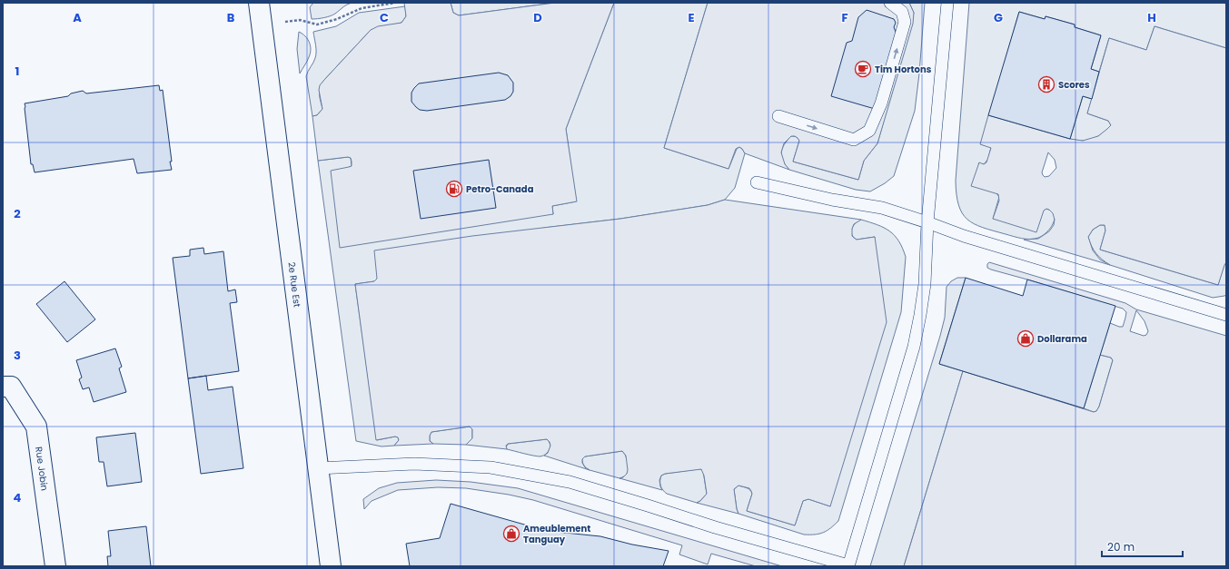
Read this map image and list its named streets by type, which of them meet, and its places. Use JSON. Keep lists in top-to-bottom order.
{
  "streets": {
    "street": ["2e Rue Est", "Rue Jobin"]
  },
  "places": {
    "cafe": ["Tim Hortons"],
    "building": ["Scores"],
    "fuel station": ["Petro-Canada"],
    "shop": ["Dollarama", "Ameublement Tanguay"]
  },
  "scale_bar": "20 m",
  "grid": {
    "columns": [
      "A",
      "B",
      "C",
      "D",
      "E",
      "F",
      "G",
      "H"
    ],
    "rows": [
      "1",
      "2",
      "3",
      "4"
    ]
  }
}
